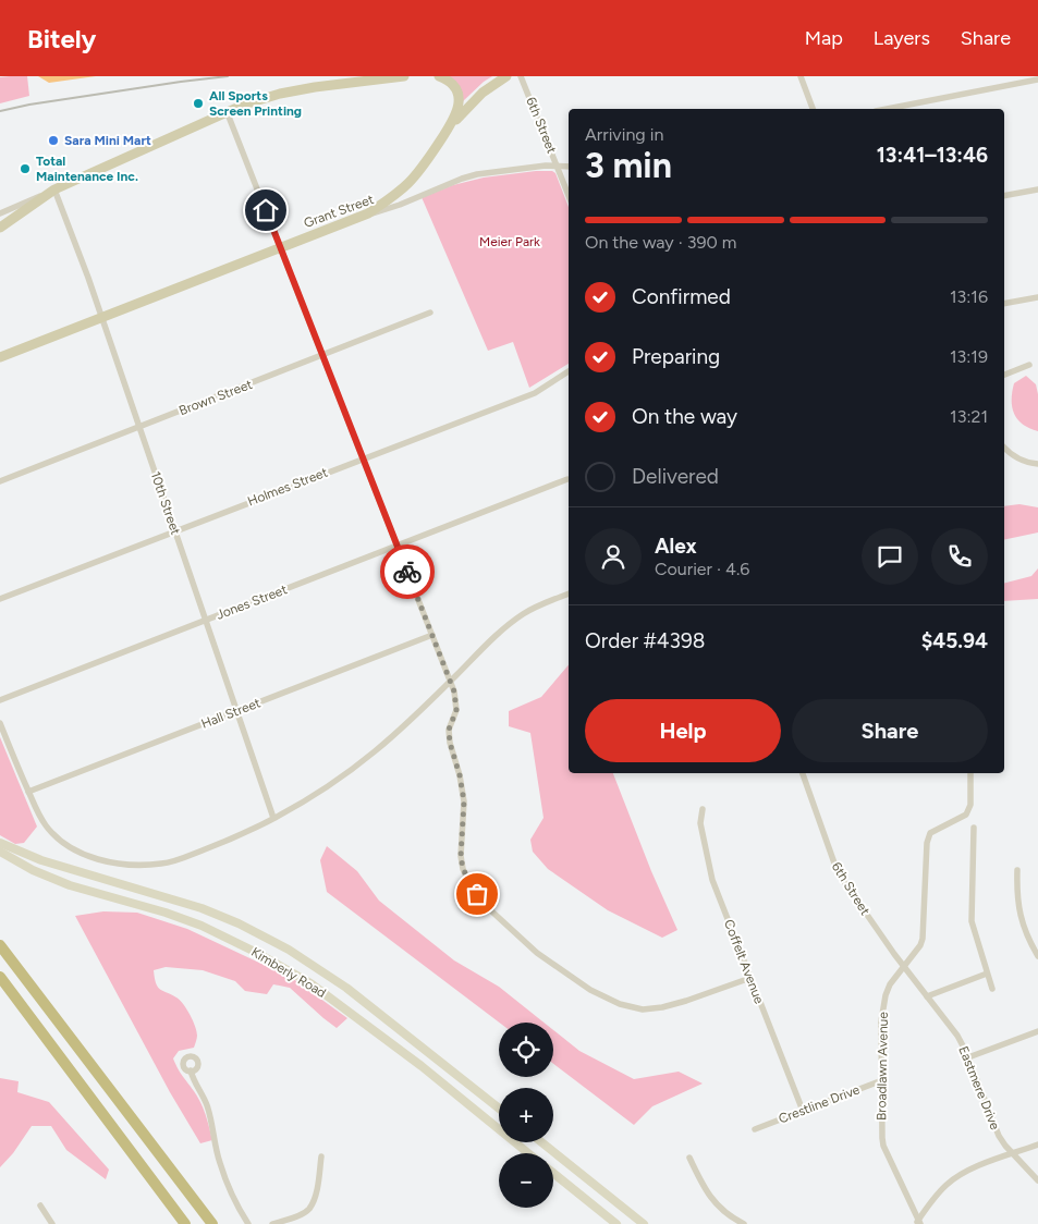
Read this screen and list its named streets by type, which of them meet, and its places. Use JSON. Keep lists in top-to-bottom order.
{
  "streets": {
    "main road": ["Grant Street", "Kimberly Road"],
    "street": [
      "6th Street",
      "Brown Street",
      "Holmes Street",
      "10th Street",
      "Jones Street",
      "Hall Street",
      "Coffelt Avenue",
      "Broadlawn Avenue",
      "Eastmere Drive",
      "Crestline Drive"
    ]
  },
  "crossings": [
    ["6th Street", "Grant Street"],
    ["6th Street", "Broadlawn Avenue"],
    ["6th Street", "Eastmere Drive"],
    ["Grant Street", "10th Street"],
    ["Brown Street", "10th Street"],
    ["Holmes Street", "10th Street"],
    ["10th Street", "Jones Street"],
    ["10th Street", "Hall Street"],
    ["Coffelt Avenue", "Crestline Drive"],
    ["Broadlawn Avenue", "Eastmere Drive"],
    ["Broadlawn Avenue", "Crestline Drive"]
  ],
  "parks": ["Meier Park"],
  "places": ["All Sports Screen Printing", "Sara Mini Mart", "Total Maintenance Inc."],
  "page": {
    "header": "Bitely",
    "nav": ["Map", "Layers", "Share"],
    "heading": ["3 min", "Arriving in", "13:41–13:46"],
    "panel": [
      "Alex",
      "Courier · 4.6",
      "Order #4398",
      "$45.94"
    ],
    "bar": "On the way · 390 m",
    "list": [
      ["Confirmed", "13:16"],
      ["Preparing", "13:19"],
      ["On the way", "13:21"],
      "Delivered"
    ],
    "buttons": ["Help", "Share"],
    "map_buttons": ["+", "−"]
  }
}
